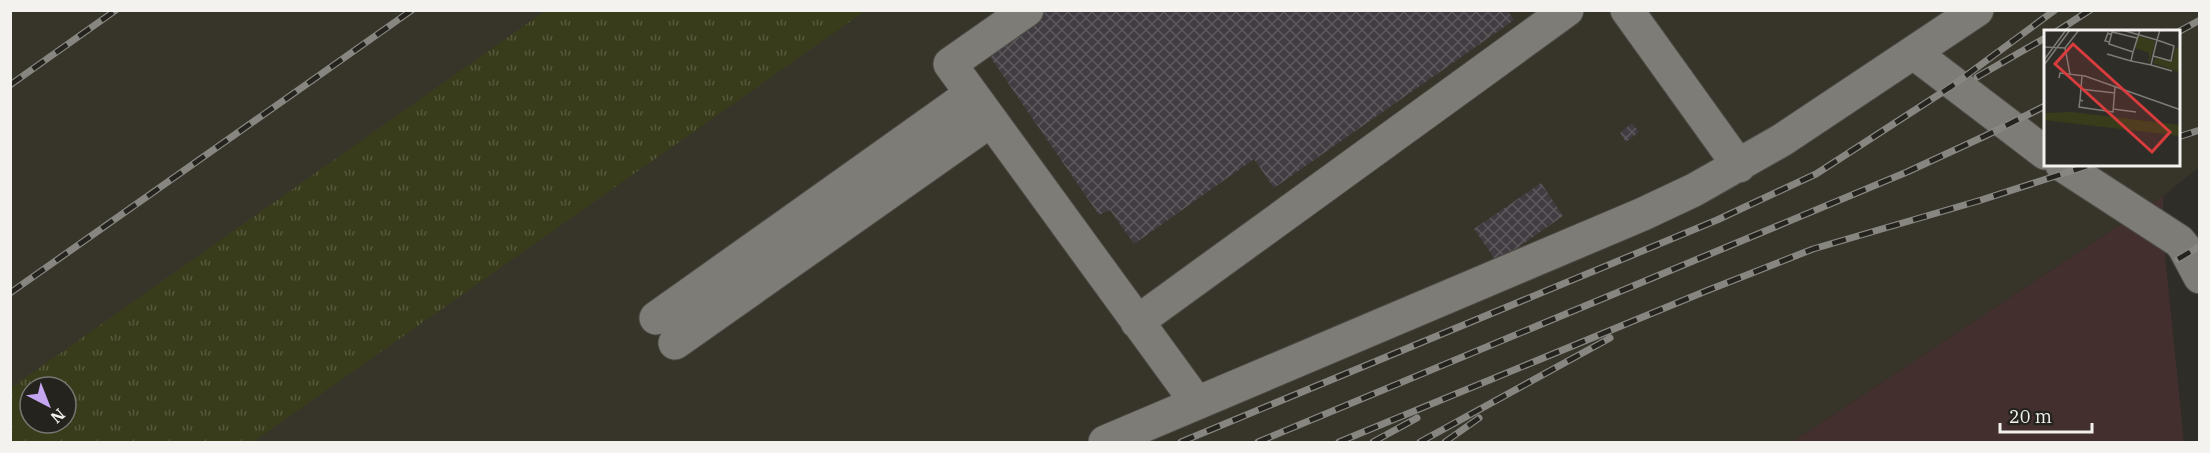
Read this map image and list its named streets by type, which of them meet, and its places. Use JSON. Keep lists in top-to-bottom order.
{
  "scale_bar": "20 m",
  "north": "bottom right"
}
